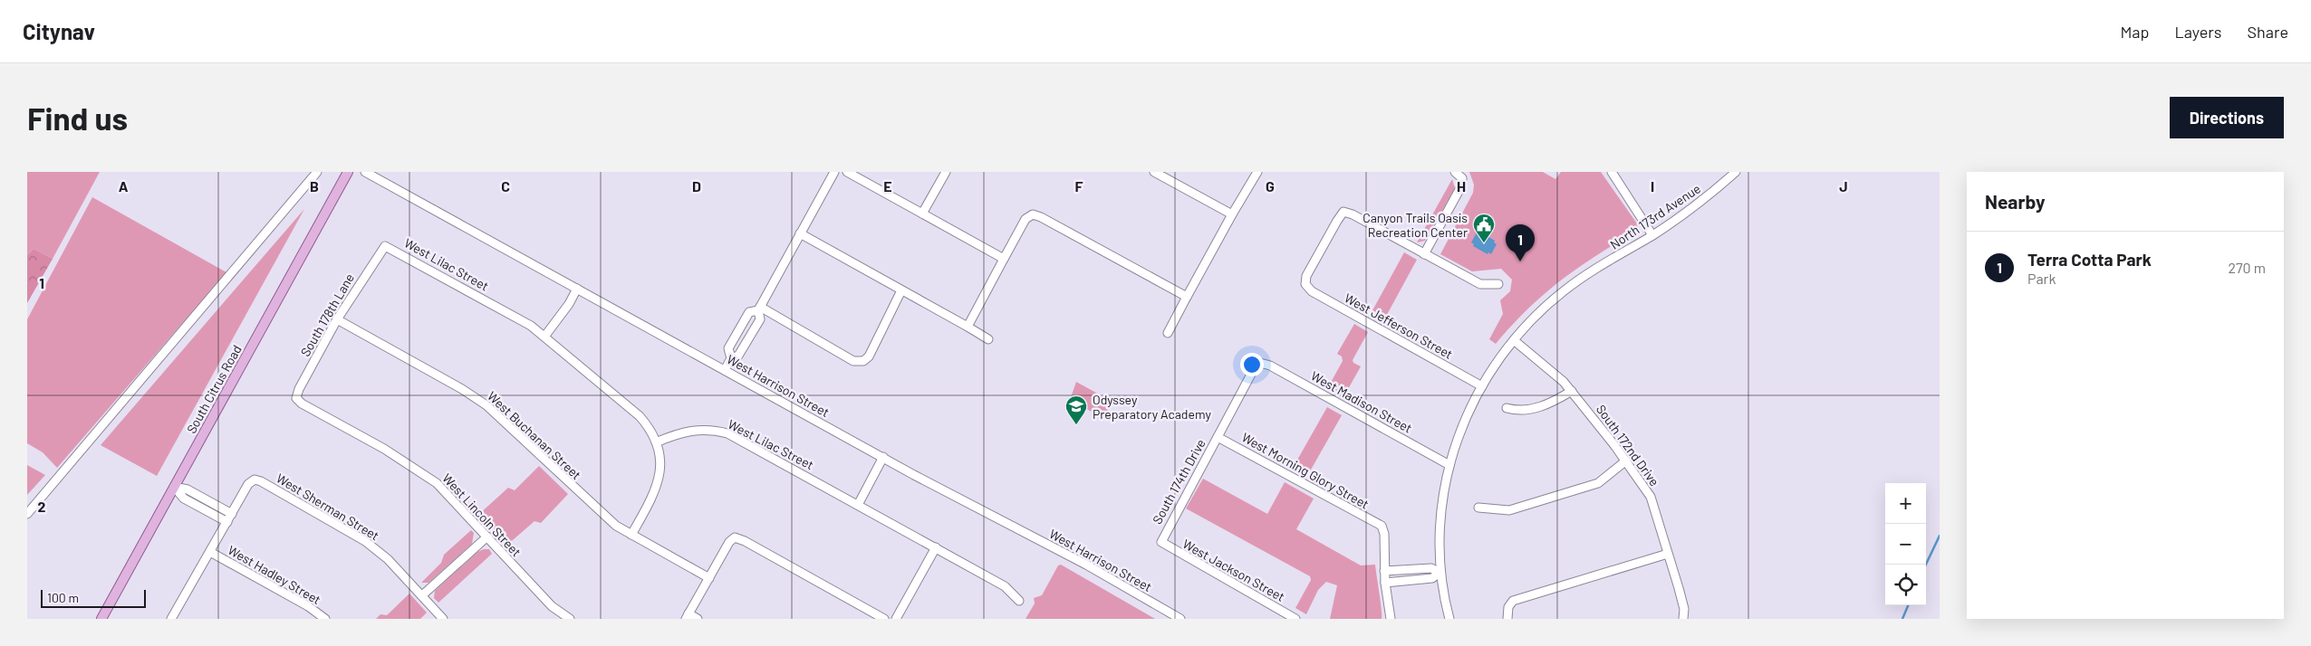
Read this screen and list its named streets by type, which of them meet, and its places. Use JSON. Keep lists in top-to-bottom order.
{
  "streets": {
    "main road": ["South Citrus Road"],
    "street": [
      "North 173rd Avenue",
      "West Lilac Street",
      "South 178th Lane",
      "West Jefferson Street",
      "West Harrison Street",
      "West Madison Street",
      "West Buchanan Street",
      "South 172nd Drive",
      "West Morning Glory Street",
      "South 174th Drive",
      "West Sherman Street",
      "West Lincoln Street",
      "West Jackson Street",
      "West Hadley Street"
    ]
  },
  "crossings": [
    ["North 173rd Avenue", "West Jefferson Street"],
    ["North 173rd Avenue", "West Madison Street"],
    ["North 173rd Avenue", "South 172nd Drive"],
    ["West Lilac Street", "South 178th Lane"],
    ["South 178th Lane", "West Buchanan Street"],
    ["South 178th Lane", "West Lincoln Street"],
    ["West Madison Street", "South 174th Drive"],
    ["West Morning Glory Street", "South 174th Drive"],
    ["South 174th Drive", "West Jackson Street"]
  ],
  "places": {
    "public building": ["Canyon Trails Oasis Recreation Center"],
    "school or university": ["Odyssey Preparatory Academy"]
  },
  "scale_bar": "100 m",
  "page": {
    "header": "Citynav",
    "nav": ["Map", "Layers", "Share"],
    "buttons": "Directions",
    "title": "Find us",
    "heading": "Nearby",
    "pins": "1",
    "list": [
      {
        "mark": "1",
        "name": "Terra Cotta Park",
        "note": "Park",
        "value": "270 m"
      }
    ],
    "map_buttons": ["+", "−"],
    "scale": "100 m"
  },
  "grid": {
    "columns": [
      "A",
      "B",
      "C",
      "D",
      "E",
      "F",
      "G",
      "H",
      "I",
      "J"
    ],
    "rows": ["1", "2"]
  }
}
